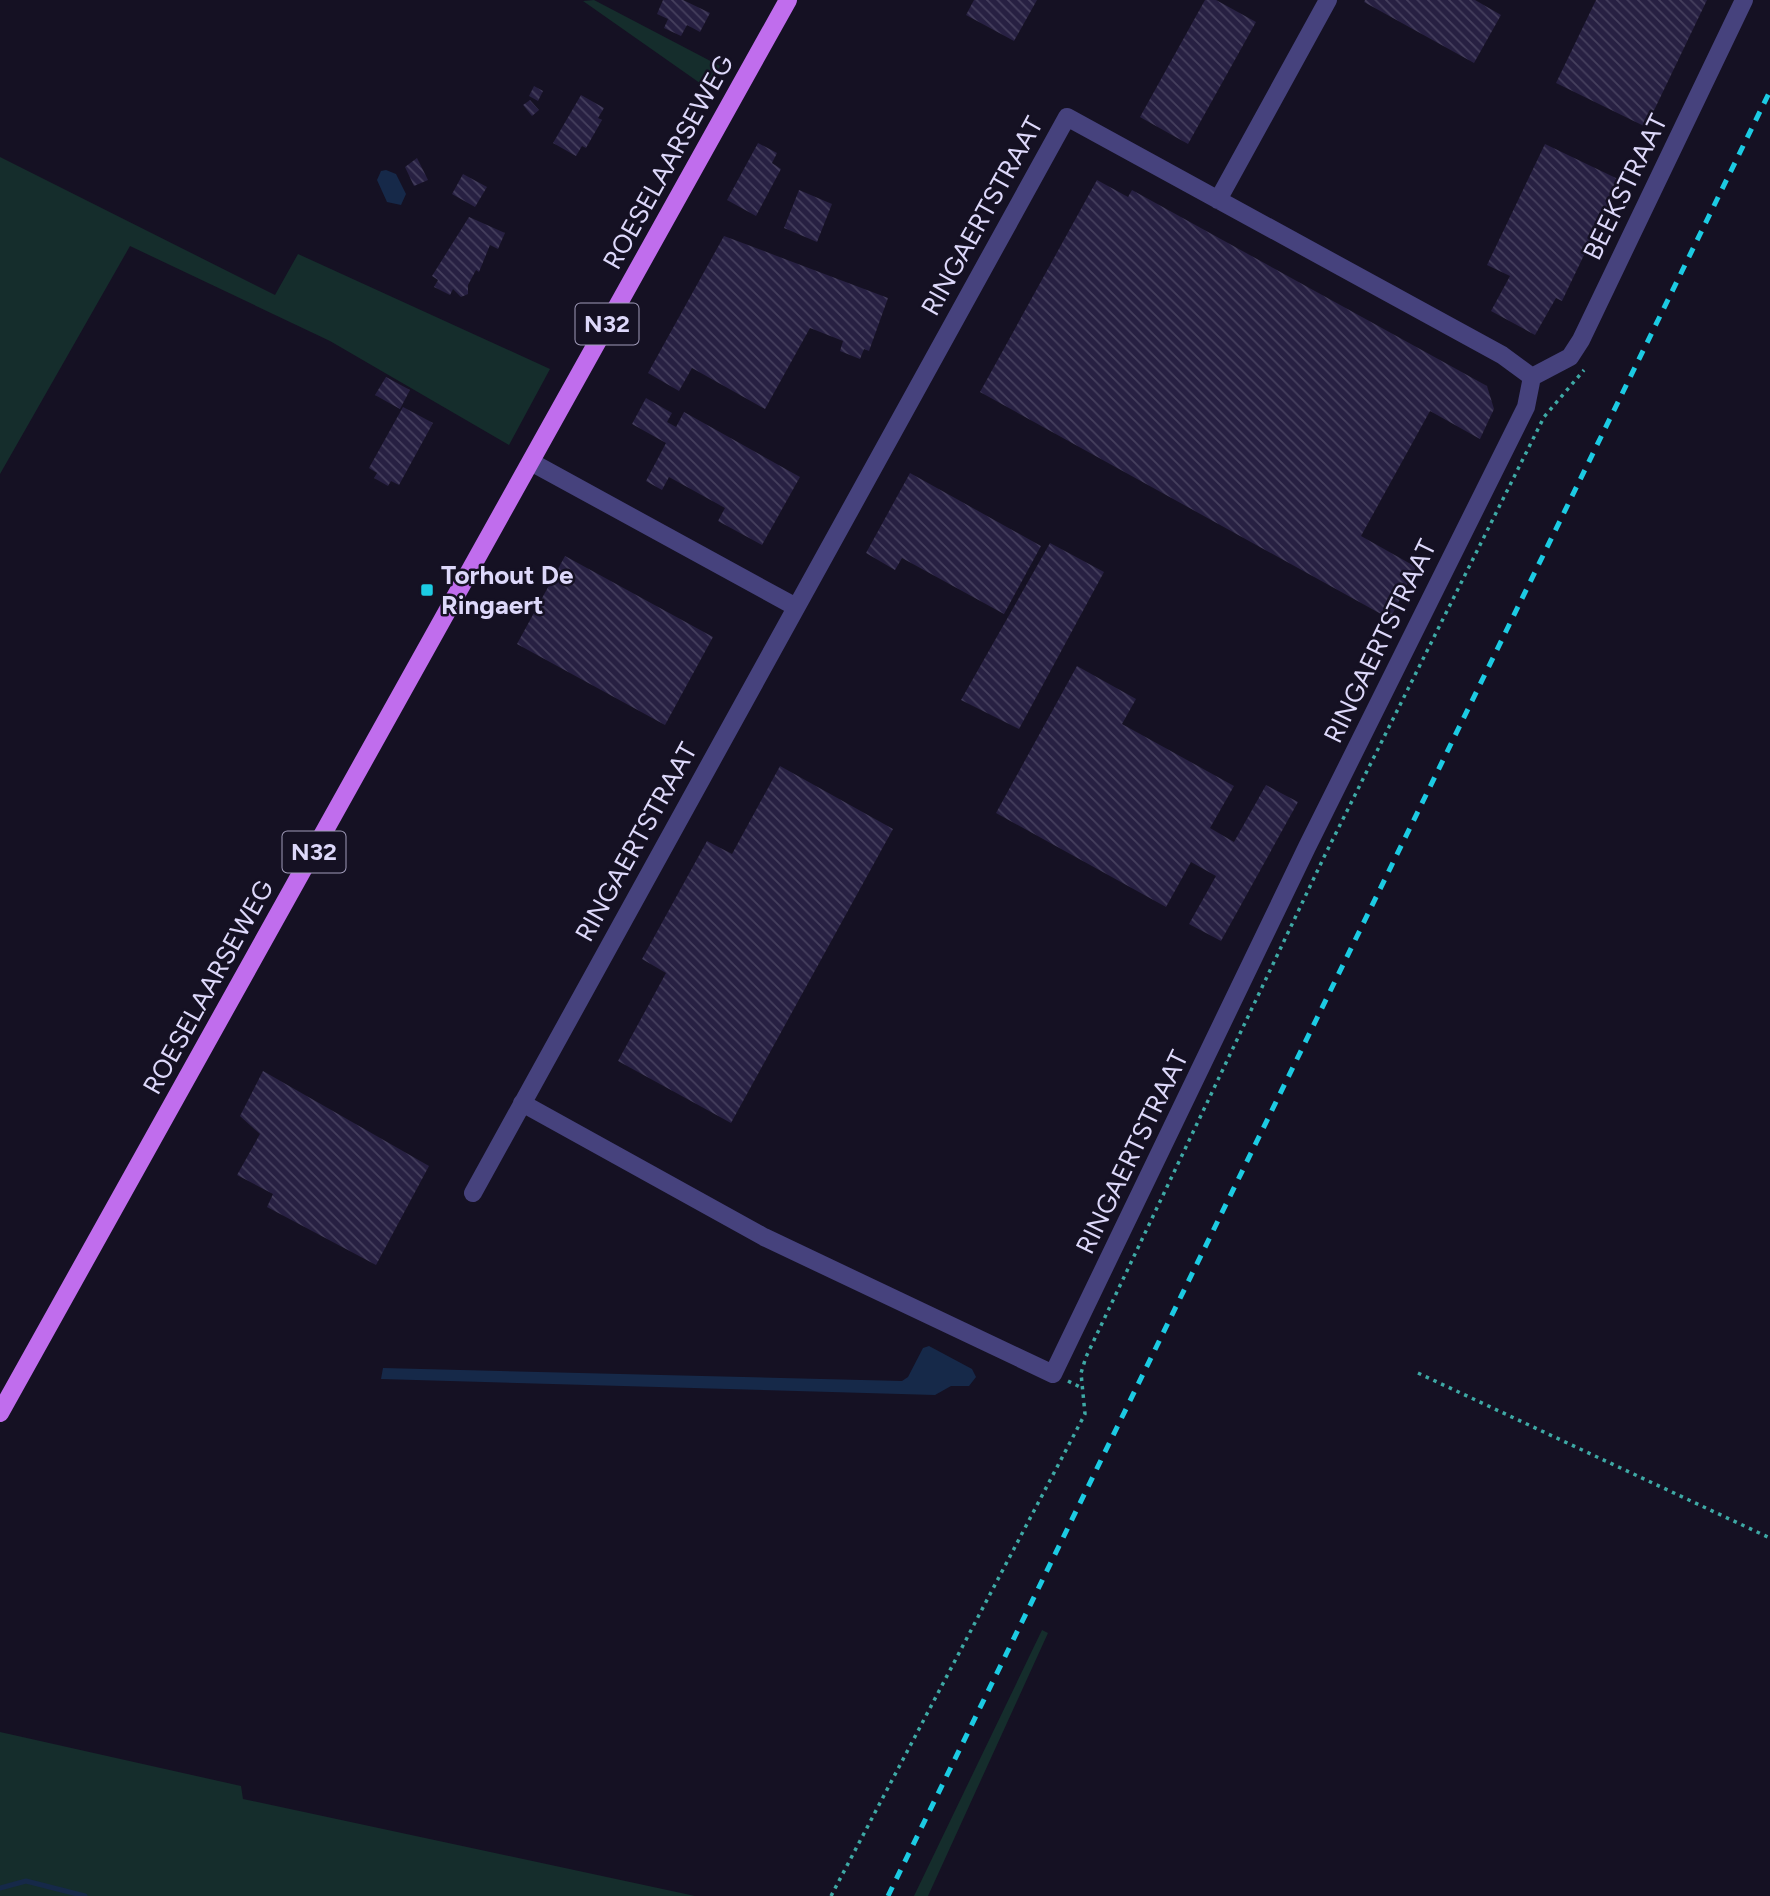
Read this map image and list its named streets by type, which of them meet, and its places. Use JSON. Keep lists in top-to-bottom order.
{
  "streets": {
    "main road": ["ROESELAARSEWEG", "N32"],
    "street": ["BEEKSTRAAT", "RINGAERTSTRAAT"]
  },
  "crossings": [
    ["BEEKSTRAAT", "RINGAERTSTRAAT"]
  ],
  "places": {
    "transit": ["Torhout De Ringaert"]
  }
}
